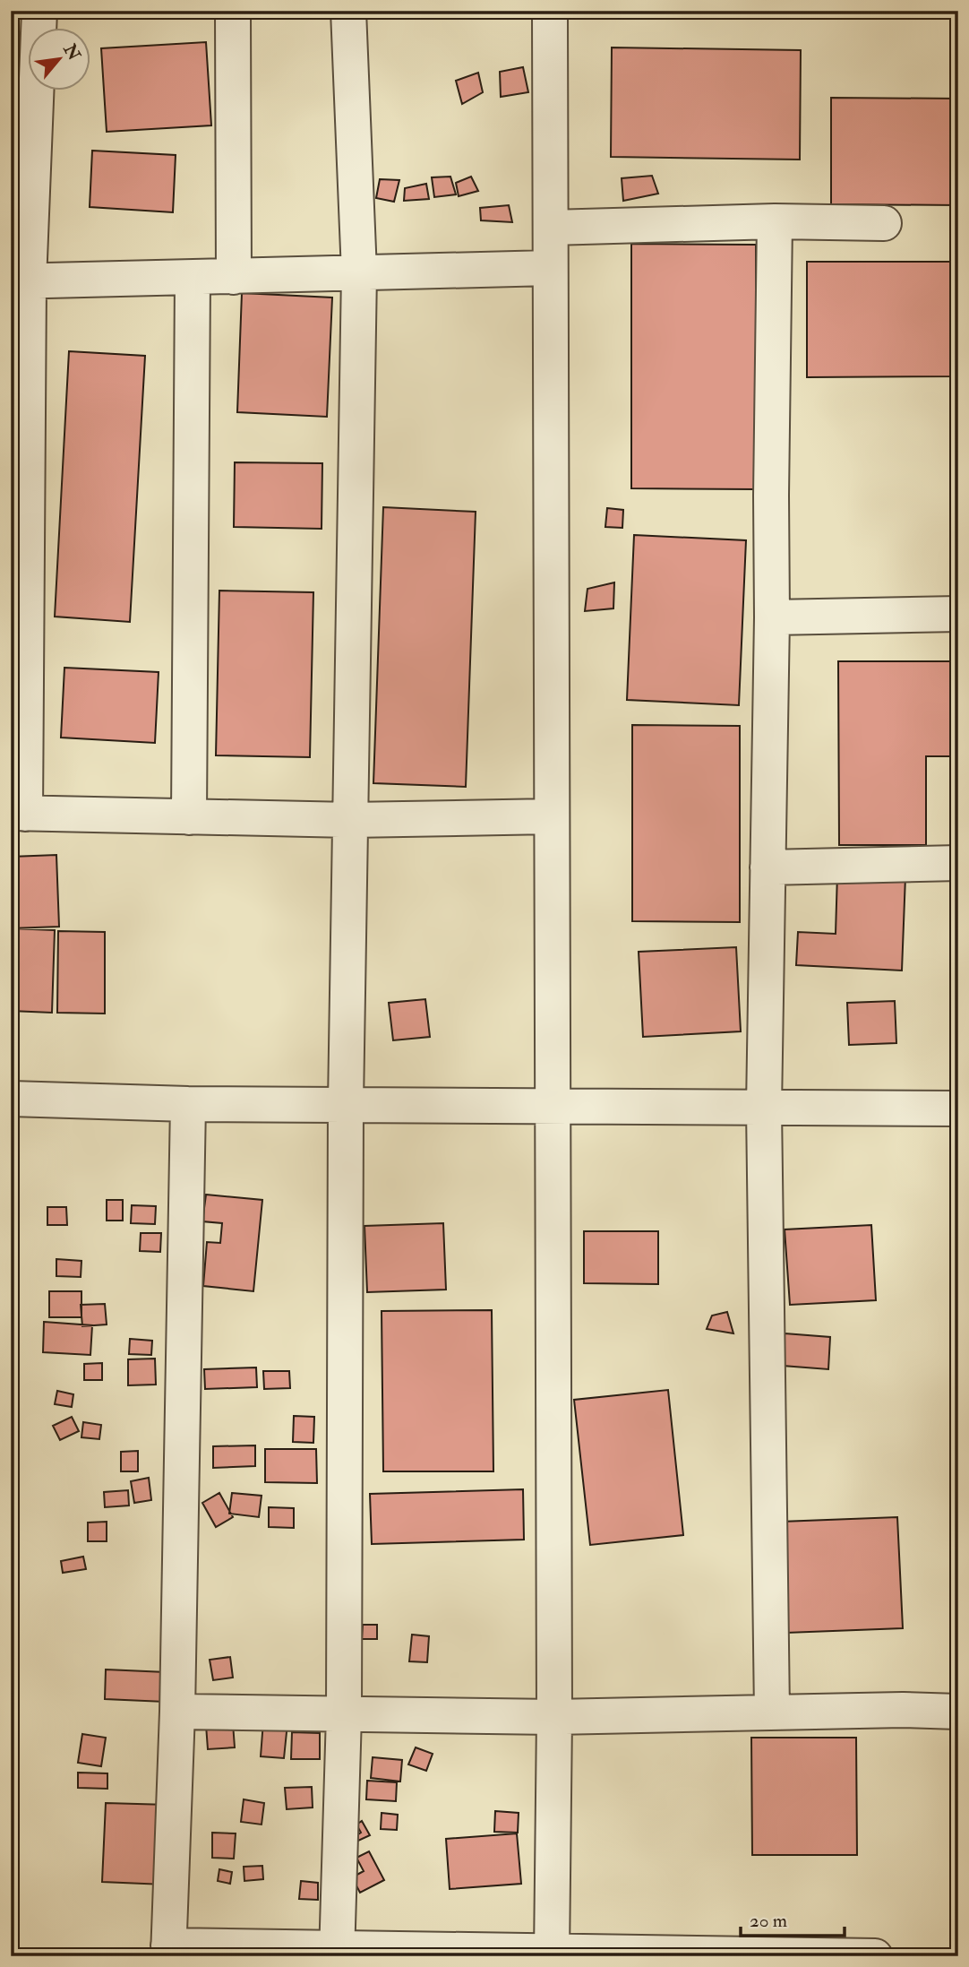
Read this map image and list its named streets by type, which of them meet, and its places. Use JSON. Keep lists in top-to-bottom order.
{
  "scale_bar": "20 m",
  "north": "top right"
}
